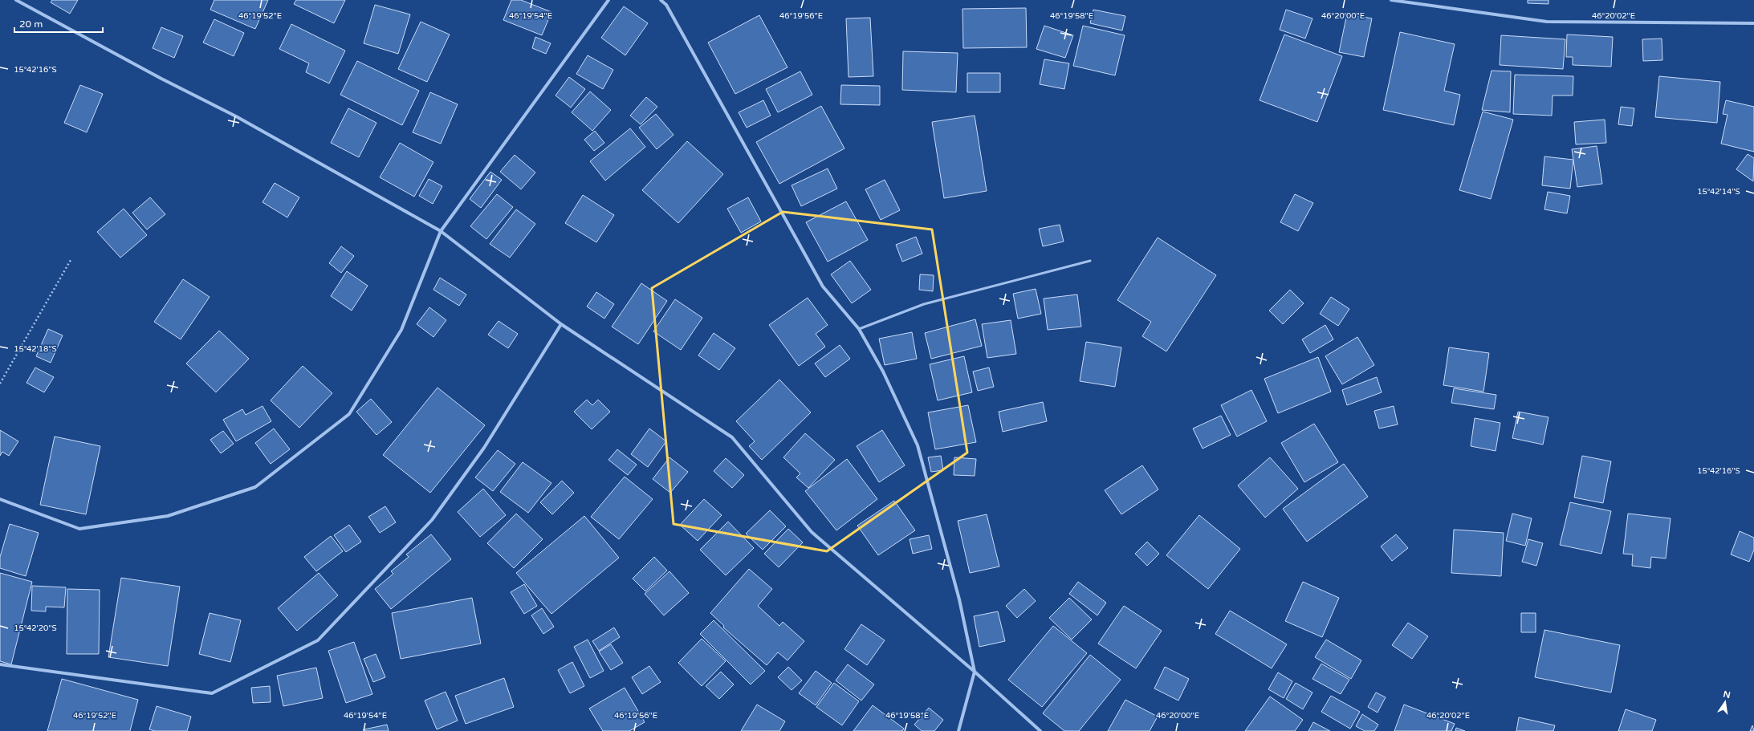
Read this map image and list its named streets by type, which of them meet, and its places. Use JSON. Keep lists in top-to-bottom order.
{
  "scale_bar": "20 m",
  "north": "top",
  "coordinates": [
    "46°19'52\"E",
    "46°19'54\"E",
    "46°19'56\"E",
    "46°19'58\"E",
    "46°20'00\"E",
    "46°20'02\"E",
    "15°42'16\"S",
    "15°42'14\"S",
    "15°42'18\"S",
    "15°42'20\"S"
  ]
}
